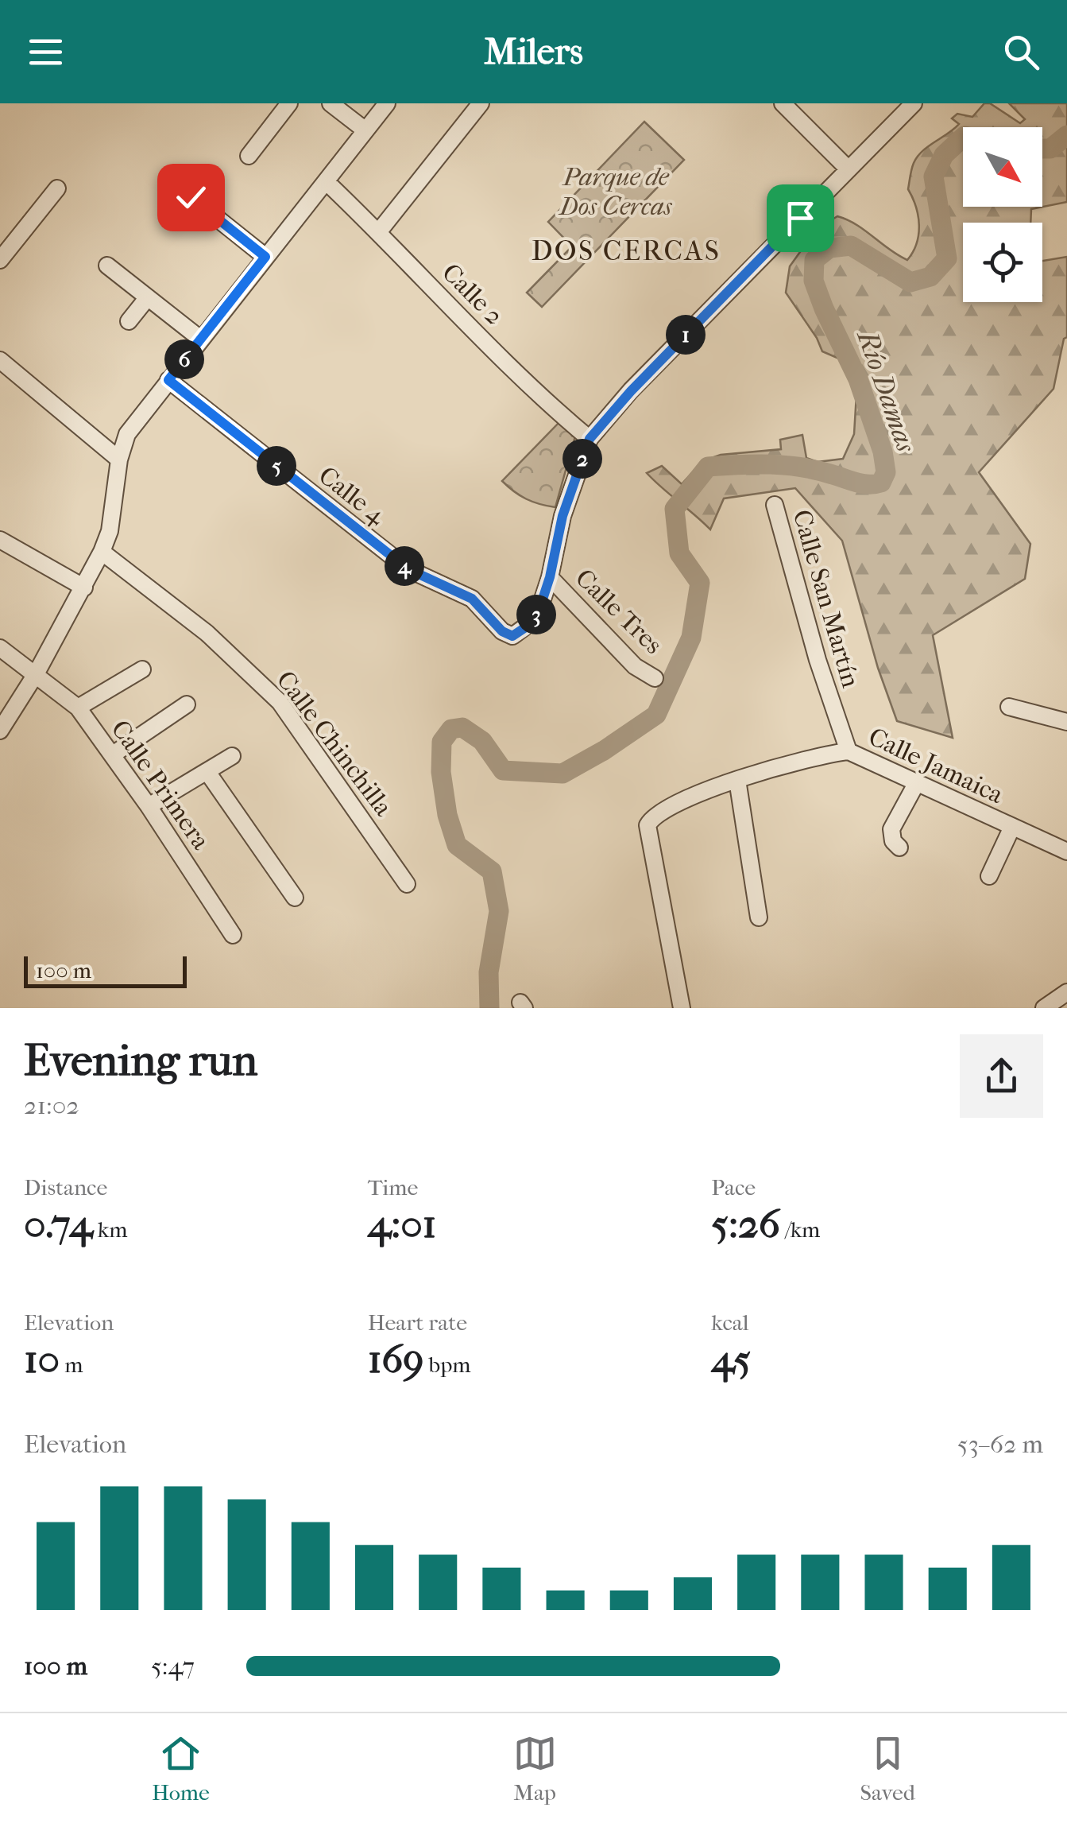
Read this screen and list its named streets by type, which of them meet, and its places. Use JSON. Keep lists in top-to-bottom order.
{
  "streets": {
    "street": [
      "Calle 2",
      "Calle 4",
      "Calle San Martín",
      "Calle Tres",
      "Calle Chinchilla",
      "Calle Jamaica",
      "Calle Primera"
    ]
  },
  "crossings": [
    ["Calle 4", "Calle Tres"],
    ["Calle San Martín", "Calle Jamaica"]
  ],
  "districts": ["DOS CERCAS"],
  "water": ["Río Damas"],
  "parks": ["Parque de Dos Cercas"],
  "scale_bar": "100 m",
  "north": "bottom right",
  "page": {
    "header": "Milers",
    "pins": [
      "1",
      "6",
      "2",
      "5",
      "4",
      "3"
    ],
    "scale": "100 m",
    "heading": ["Evening run", "21:02"],
    "stats": [
      ["Distance", "0.74 km"],
      ["Time", "4:01"],
      ["Pace", "5:26 /km"],
      ["Elevation", "10 m"],
      ["Heart rate", "169 bpm"],
      ["kcal", "45"]
    ],
    "chart": ["Elevation", "53–62 m"],
    "list": [
      {
        "name": "100 m",
        "note": "5:47"
      }
    ],
    "tabs": ["Home", "Map", "Saved"]
  }
}
